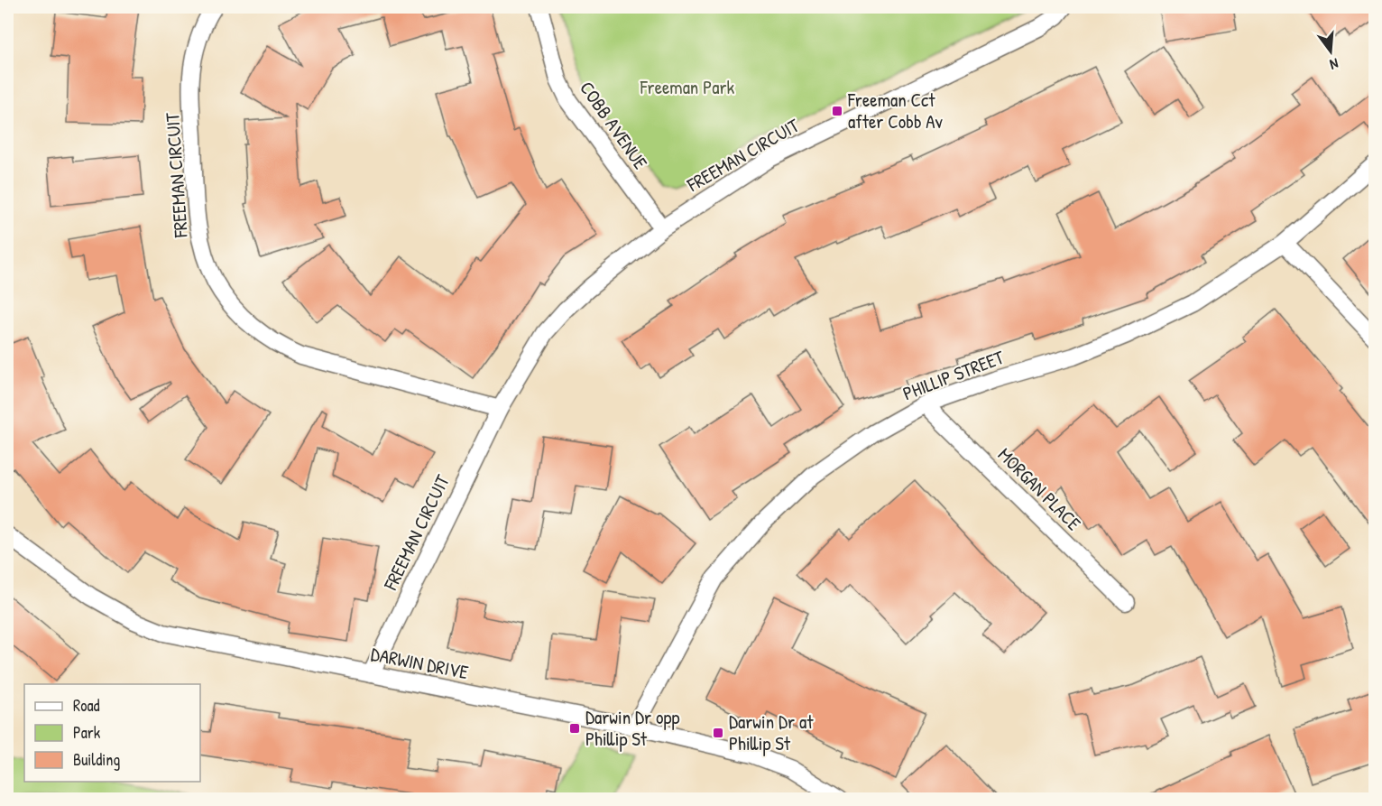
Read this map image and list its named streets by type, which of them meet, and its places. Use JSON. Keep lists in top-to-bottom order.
{
  "streets": {
    "street": [
      "COBB AVENUE",
      "FREEMAN CIRCUIT",
      "PHILLIP STREET",
      "MORGAN PLACE",
      "DARWIN DRIVE"
    ]
  },
  "crossings": [
    ["COBB AVENUE", "FREEMAN CIRCUIT"],
    ["FREEMAN CIRCUIT", "DARWIN DRIVE"],
    ["PHILLIP STREET", "MORGAN PLACE"],
    ["PHILLIP STREET", "DARWIN DRIVE"]
  ],
  "parks": ["Freeman Park"],
  "places": {
    "transit": ["Freeman Cct after Cobb Av", "Darwin Dr opp Phillip St", "Darwin Dr at Phillip St"]
  },
  "legend": ["Road", "Park", "Building"],
  "north": "bottom"
}
